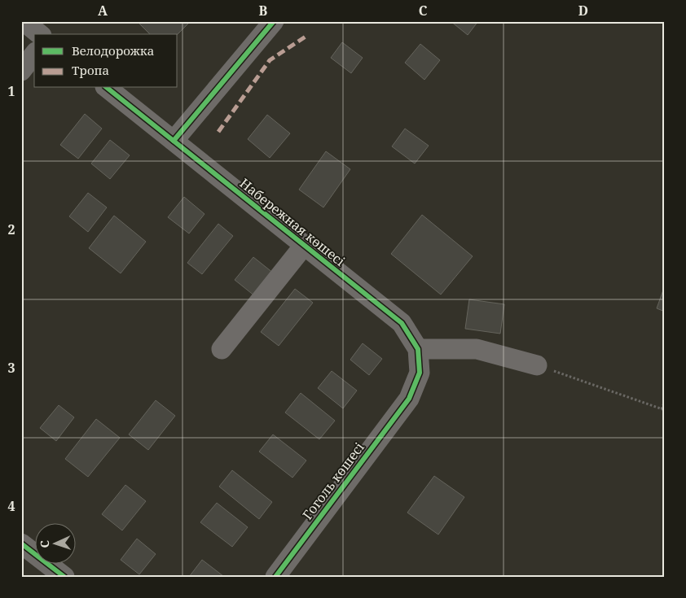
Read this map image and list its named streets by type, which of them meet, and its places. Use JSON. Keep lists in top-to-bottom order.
{
  "streets": {
    "street": ["Набережная көшесі", "Гоголь көшесі"]
  },
  "crossings": [
    ["Набережная көшесі", "Гоголь көшесі"]
  ],
  "legend": ["Велодорожка", "Тропа"],
  "north": "left",
  "grid": {
    "columns": [
      "A",
      "B",
      "C",
      "D"
    ],
    "rows": [
      "1",
      "2",
      "3",
      "4"
    ]
  }
}
